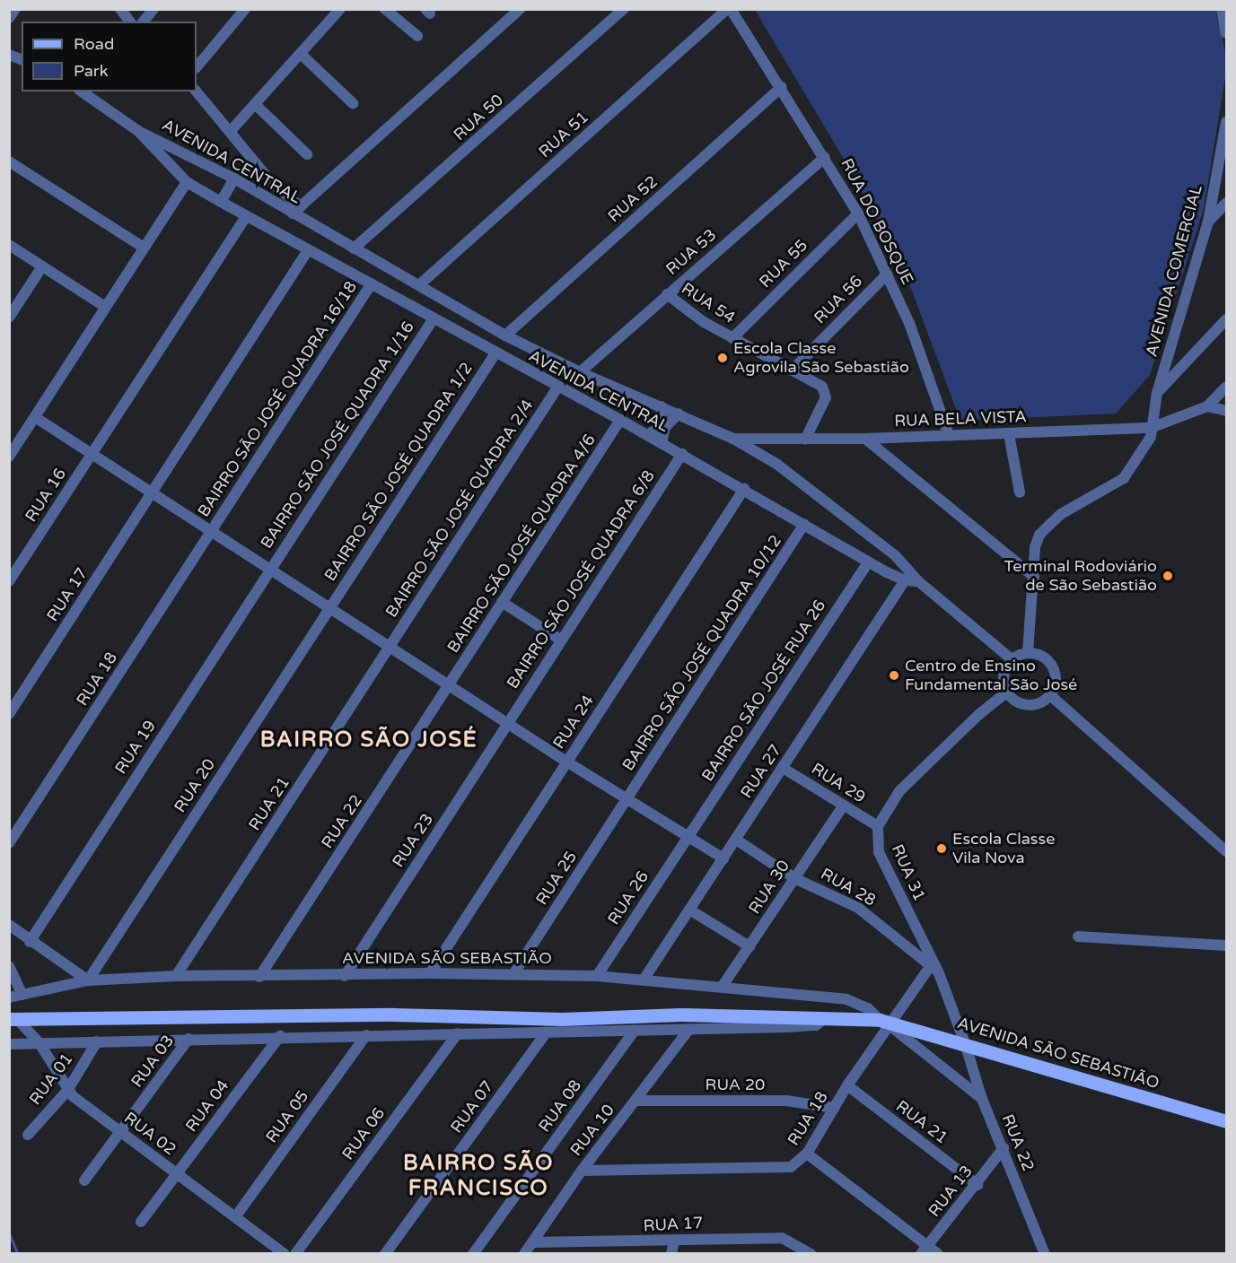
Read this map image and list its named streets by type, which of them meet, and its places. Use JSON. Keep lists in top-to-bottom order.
{
  "streets": {
    "main road": ["AVENIDA SÃO SEBASTIÃO"],
    "street": [
      "RUA 50",
      "RUA 51",
      "AVENIDA CENTRAL",
      "RUA 52",
      "RUA DO BOSQUE",
      "RUA 53",
      "RUA 55",
      "AVENIDA COMERCIAL",
      "RUA 56",
      "RUA 54",
      "BAIRRO SÃO JOSÉ QUADRA 16/18",
      "RUA BELA VISTA",
      "BAIRRO SÃO JOSÉ QUADRA 1/16",
      "BAIRRO SÃO JOSÉ QUADRA 1/2",
      "RUA 16",
      "BAIRRO SÃO JOSÉ QUADRA 2/4",
      "BAIRRO SÃO JOSÉ QUADRA 4/6",
      "BAIRRO SÃO JOSÉ QUADRA 6/8",
      "RUA 17",
      "BAIRRO SÃO JOSÉ QUADRA 10/12",
      "RUA 18",
      "BAIRRO SÃO JOSÉ RUA 26",
      "RUA 24",
      "RUA 19",
      "RUA 27",
      "RUA 29",
      "RUA 20",
      "RUA 21",
      "RUA 22",
      "RUA 23",
      "RUA 31",
      "RUA 25",
      "RUA 30",
      "RUA 28",
      "RUA 26",
      "RUA 03",
      "RUA 01",
      "RUA 04",
      "RUA 08",
      "RUA 07",
      "RUA 05",
      "RUA 10",
      "RUA 02",
      "RUA 06",
      "RUA 13"
    ]
  },
  "crossings": [
    ["RUA 50", "AVENIDA CENTRAL"],
    ["RUA 51", "AVENIDA CENTRAL"],
    ["RUA 51", "RUA DO BOSQUE"],
    ["AVENIDA CENTRAL", "RUA 52"],
    ["AVENIDA CENTRAL", "RUA 53"],
    ["AVENIDA CENTRAL", "AVENIDA COMERCIAL"],
    ["AVENIDA CENTRAL", "BAIRRO SÃO JOSÉ QUADRA 16/18"],
    ["AVENIDA CENTRAL", "BAIRRO SÃO JOSÉ QUADRA 1/16"],
    ["AVENIDA CENTRAL", "BAIRRO SÃO JOSÉ QUADRA 1/2"],
    ["AVENIDA CENTRAL", "RUA 16"],
    ["AVENIDA CENTRAL", "BAIRRO SÃO JOSÉ QUADRA 2/4"],
    ["AVENIDA CENTRAL", "BAIRRO SÃO JOSÉ QUADRA 4/6"],
    ["AVENIDA CENTRAL", "BAIRRO SÃO JOSÉ QUADRA 6/8"],
    ["AVENIDA CENTRAL", "RUA 17"],
    ["AVENIDA CENTRAL", "BAIRRO SÃO JOSÉ QUADRA 10/12"],
    ["AVENIDA CENTRAL", "BAIRRO SÃO JOSÉ RUA 26"],
    ["AVENIDA CENTRAL", "RUA 24"],
    ["AVENIDA CENTRAL", "RUA 27"],
    ["RUA 52", "RUA DO BOSQUE"],
    ["RUA DO BOSQUE", "RUA 53"],
    ["RUA DO BOSQUE", "RUA 55"],
    ["RUA DO BOSQUE", "RUA 56"],
    ["RUA DO BOSQUE", "RUA BELA VISTA"],
    ["RUA 53", "RUA 54"],
    ["RUA 55", "RUA 54"],
    ["AVENIDA COMERCIAL", "RUA BELA VISTA"],
    ["RUA 56", "RUA 54"],
    ["RUA 54", "RUA BELA VISTA"],
    ["BAIRRO SÃO JOSÉ QUADRA 16/18", "RUA 18"],
    ["BAIRRO SÃO JOSÉ QUADRA 1/16", "RUA 19"],
    ["BAIRRO SÃO JOSÉ QUADRA 1/2", "RUA 20"],
    ["BAIRRO SÃO JOSÉ QUADRA 2/4", "RUA 21"],
    ["BAIRRO SÃO JOSÉ QUADRA 4/6", "RUA 22"],
    ["BAIRRO SÃO JOSÉ QUADRA 6/8", "RUA 23"],
    ["RUA 17", "RUA 10"],
    ["BAIRRO SÃO JOSÉ QUADRA 10/12", "RUA 25"],
    ["RUA 18", "RUA 20"],
    ["RUA 18", "RUA 21"],
    ["RUA 18", "RUA 28"],
    ["RUA 18", "AVENIDA SÃO SEBASTIÃO"],
    ["RUA 18", "RUA 10"],
    ["BAIRRO SÃO JOSÉ RUA 26", "RUA 26"],
    ["RUA 24", "AVENIDA SÃO SEBASTIÃO"],
    ["RUA 27", "RUA 29"],
    ["RUA 27", "RUA 28"],
    ["RUA 27", "AVENIDA SÃO SEBASTIÃO"],
    ["RUA 29", "RUA 31"],
    ["RUA 29", "RUA 30"],
    ["RUA 20", "AVENIDA SÃO SEBASTIÃO"],
    ["RUA 20", "RUA 10"],
    ["RUA 21", "AVENIDA SÃO SEBASTIÃO"],
    ["RUA 21", "RUA 13"],
    ["RUA 22", "RUA 31"],
    ["RUA 22", "AVENIDA SÃO SEBASTIÃO"],
    ["RUA 22", "RUA 13"],
    ["RUA 23", "AVENIDA SÃO SEBASTIÃO"],
    ["RUA 31", "RUA 28"],
    ["RUA 31", "AVENIDA SÃO SEBASTIÃO"],
    ["RUA 25", "AVENIDA SÃO SEBASTIÃO"],
    ["RUA 30", "RUA 28"],
    ["RUA 30", "AVENIDA SÃO SEBASTIÃO"],
    ["RUA 26", "AVENIDA SÃO SEBASTIÃO"],
    ["AVENIDA SÃO SEBASTIÃO", "RUA 02"],
    ["RUA 03", "RUA 02"],
    ["RUA 01", "RUA 02"],
    ["RUA 04", "RUA 02"],
    ["RUA 05", "RUA 02"]
  ],
  "districts": ["BAIRRO SÃO JOSÉ", "BAIRRO SÃO FRANCISCO"],
  "places": [
    "Escola Classe Agrovila São Sebastião",
    "Terminal Rodoviário de São Sebastião",
    "Centro de Ensino Fundamental São José",
    "Escola Classe Vila Nova"
  ],
  "legend": ["Road", "Park"]
}
